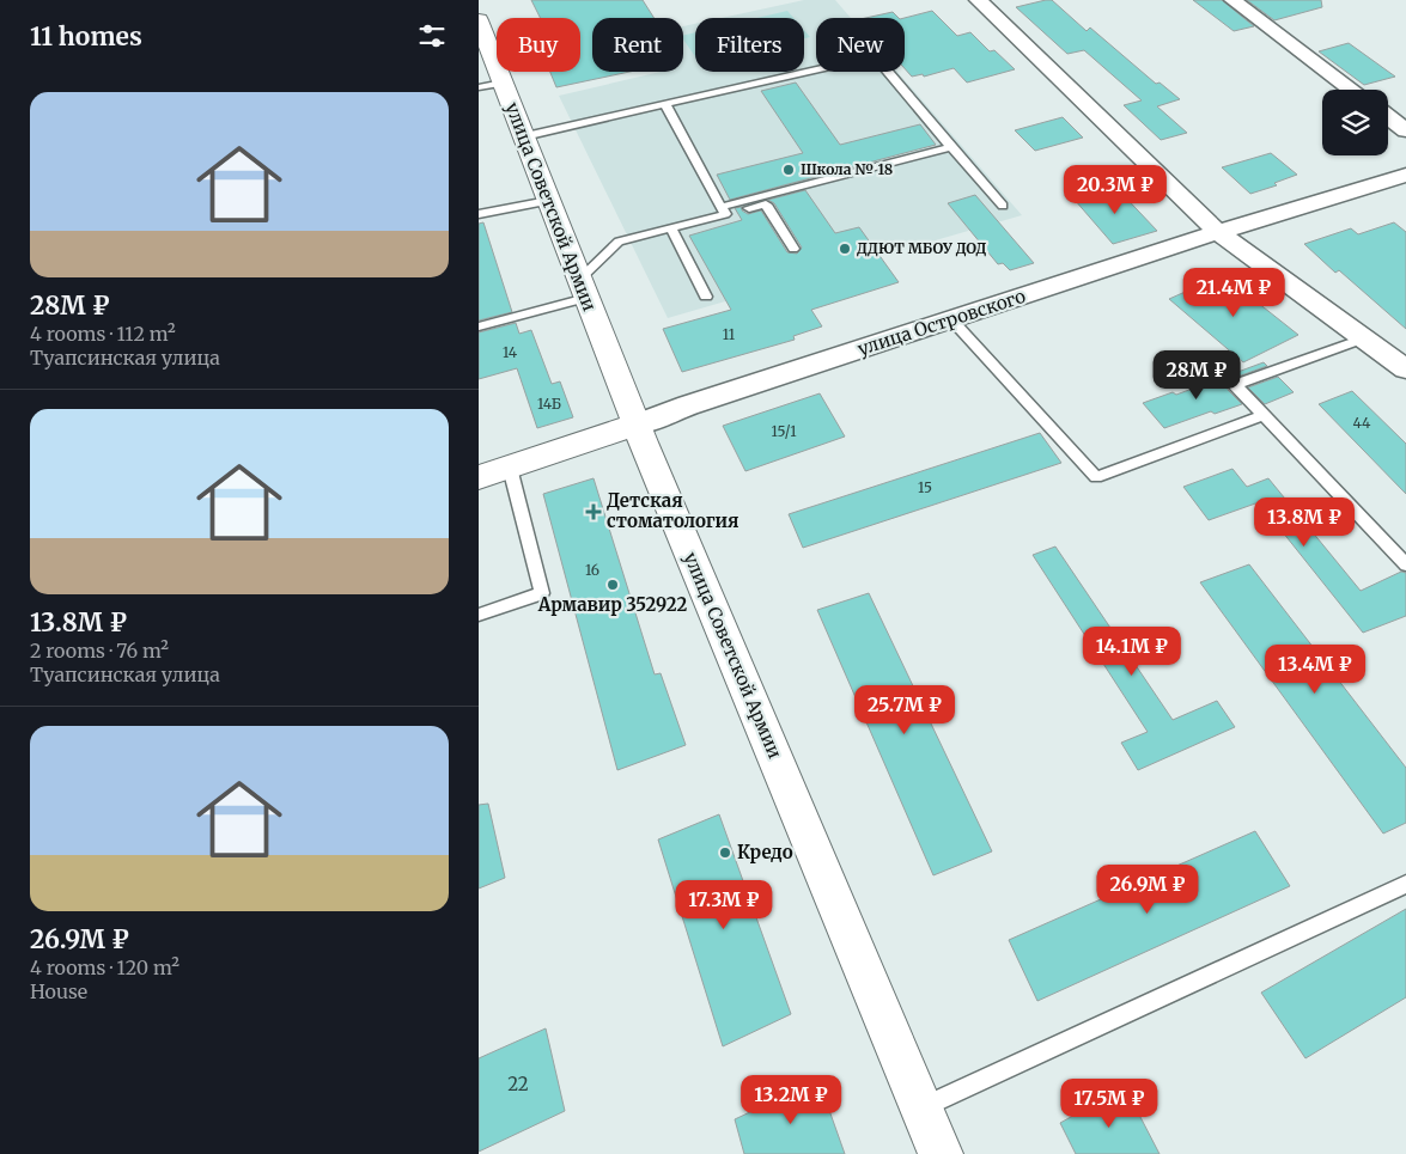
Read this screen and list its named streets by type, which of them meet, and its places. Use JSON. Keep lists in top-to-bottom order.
{
  "streets": {
    "main road": ["улица Советской Армии", "улица Островского"]
  },
  "crossings": [
    ["улица Советской Армии", "улица Островского"]
  ],
  "places": {
    "other": [
      "Школа № 18",
      "ДДЮТ МБОУ ДОД",
      "Армавир 352922",
      "Кредо"
    ],
    "health": ["Детская стоматология"]
  },
  "house_numbers": [
    "11",
    "14",
    "14Б",
    "44",
    "15/1",
    "15",
    "16",
    "22"
  ],
  "page": {
    "heading": "11 homes",
    "chip": [
      "Buy",
      "Rent",
      "Filters",
      "New"
    ],
    "list": [
      {
        "name": "28M ₽",
        "note": "4 rooms · 112 m² · Туапсинская улица"
      },
      {
        "name": "13.8M ₽",
        "note": "2 rooms · 76 m² · Туапсинская улица"
      },
      {
        "name": "26.9M ₽",
        "note": "4 rooms · 120 m² · House"
      }
    ],
    "price": [
      "20.3M ₽",
      "21.4M ₽",
      "28M ₽",
      "13.8M ₽",
      "14.1M ₽",
      "13.4M ₽",
      "25.7M ₽",
      "26.9M ₽",
      "17.3M ₽",
      "13.2M ₽",
      "17.5M ₽"
    ]
  }
}
